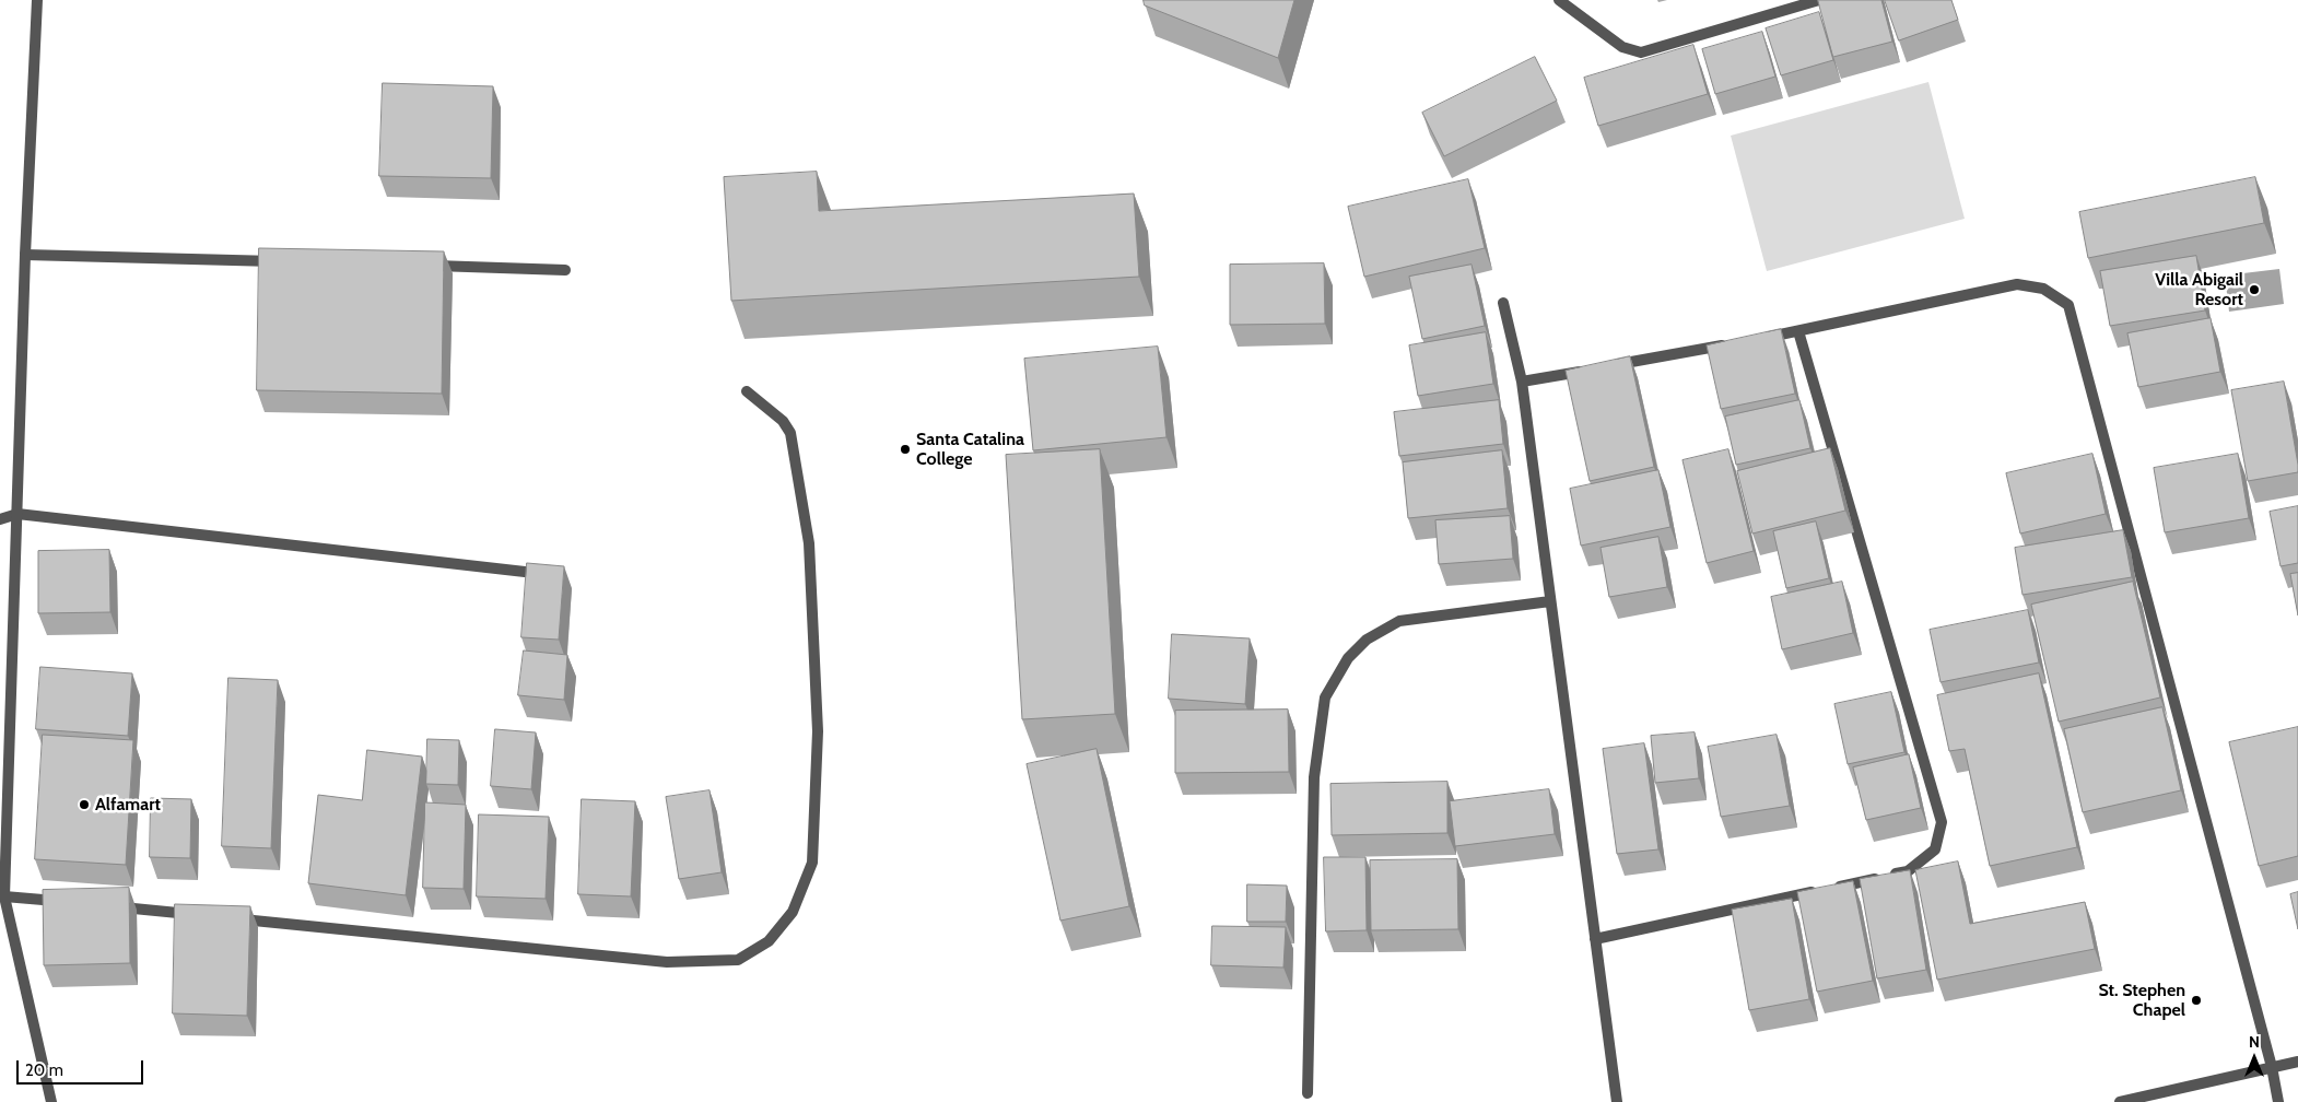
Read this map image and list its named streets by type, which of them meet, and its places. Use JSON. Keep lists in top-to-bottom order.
{
  "places": [
    "Villa Abigail Resort",
    "Santa Catalina College",
    "Alfamart",
    "St. Stephen Chapel"
  ],
  "scale_bar": "20 m",
  "north": "top"
}
